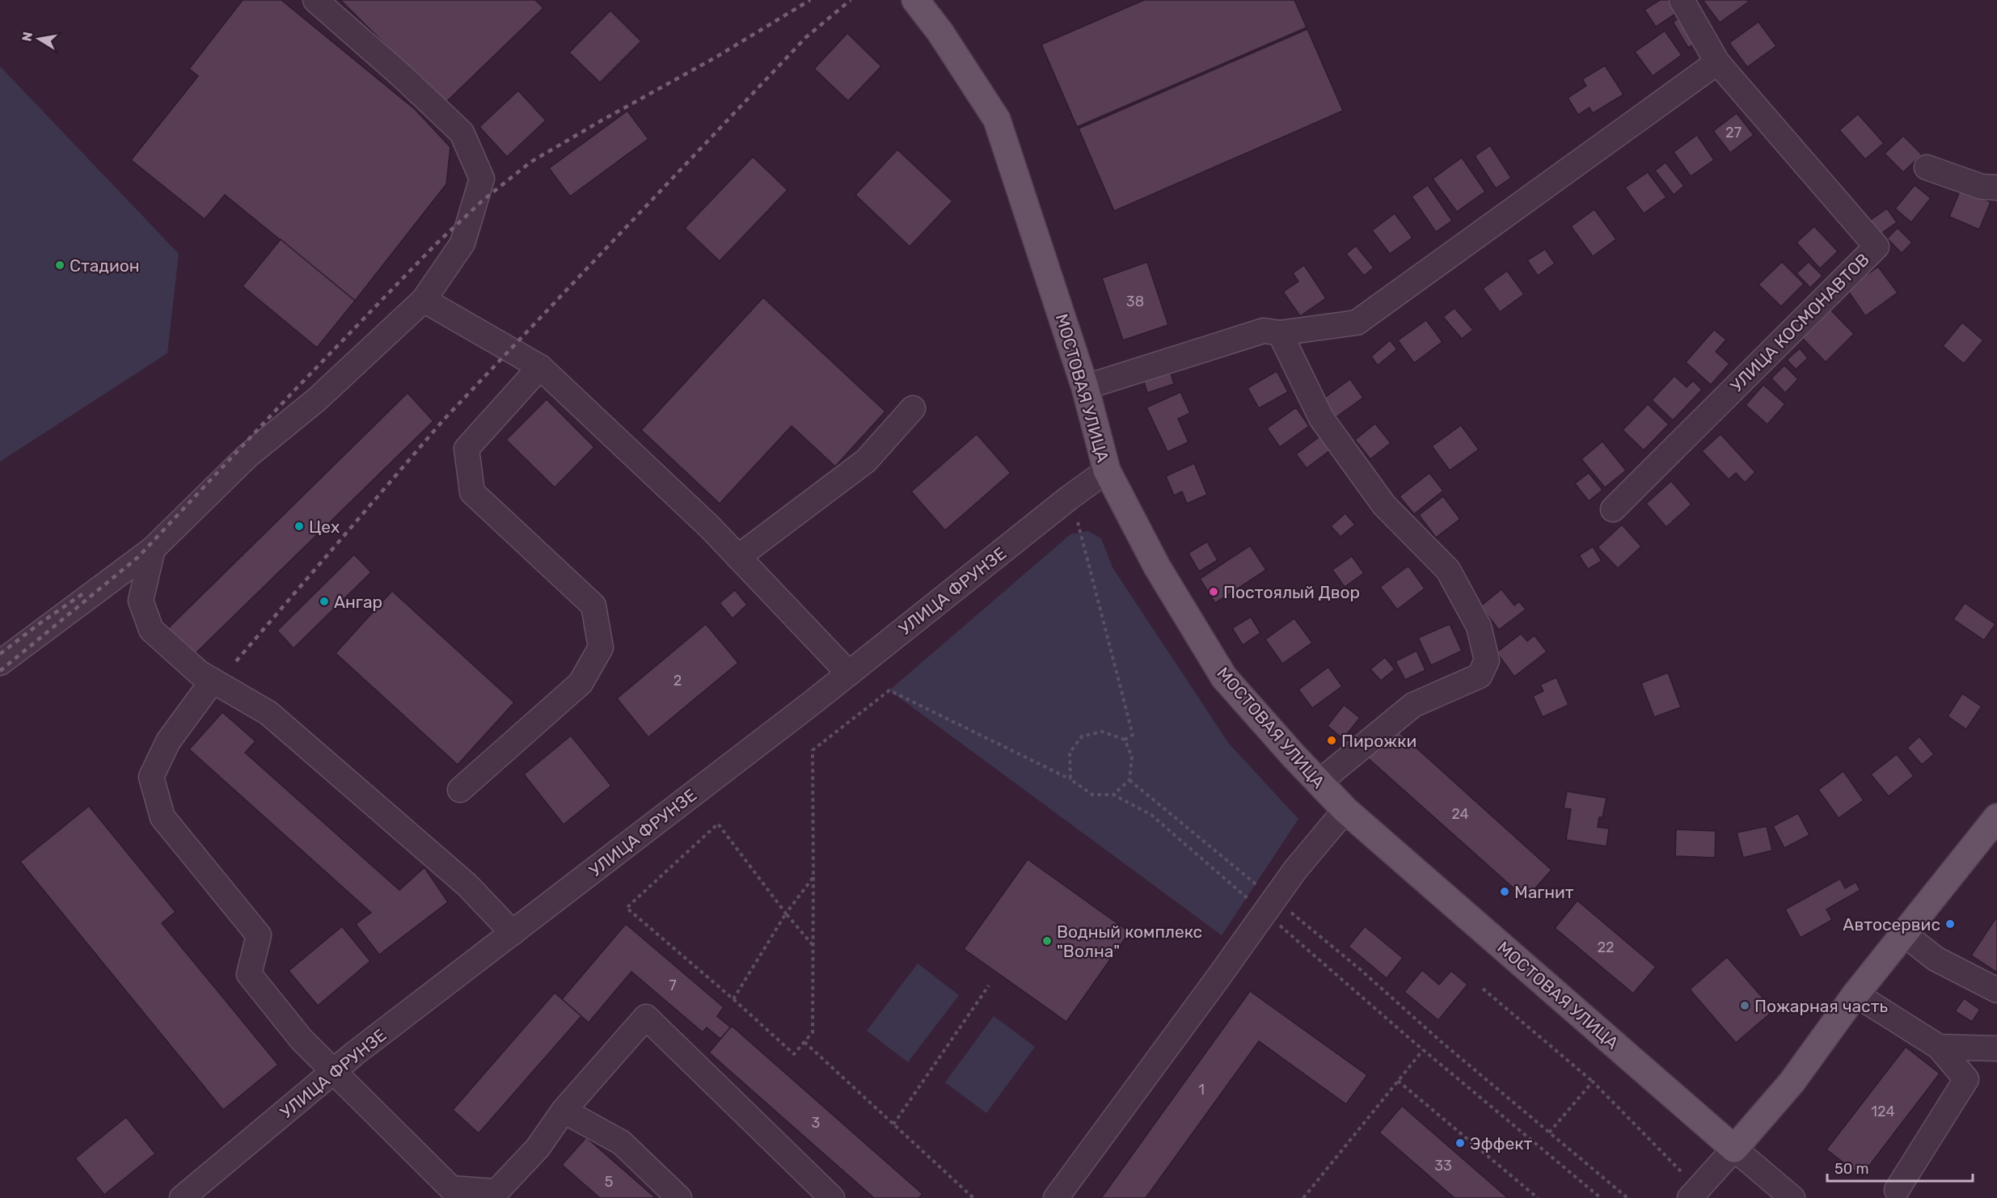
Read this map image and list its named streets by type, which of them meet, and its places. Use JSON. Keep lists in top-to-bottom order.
{
  "streets": {
    "main road": ["МОСТОВАЯ УЛИЦА"],
    "street": ["УЛИЦА КОСМОНАВТОВ", "УЛИЦА ФРУНЗЕ"]
  },
  "crossings": [
    ["МОСТОВАЯ УЛИЦА", "УЛИЦА ФРУНЗЕ"]
  ],
  "places": [
    "Стадион",
    "Цех",
    "Постоялый Двор",
    "Ангар",
    "Пирожки",
    "Магнит",
    "Автосервис",
    "Водный комплекс \"Волна\"",
    "Пожарная часть",
    "Эффект"
  ],
  "house_numbers": [
    "27",
    "38",
    "2",
    "24",
    "22",
    "7",
    "1",
    "124",
    "3",
    "33",
    "5"
  ],
  "scale_bar": "50 m",
  "north": "left"
}
